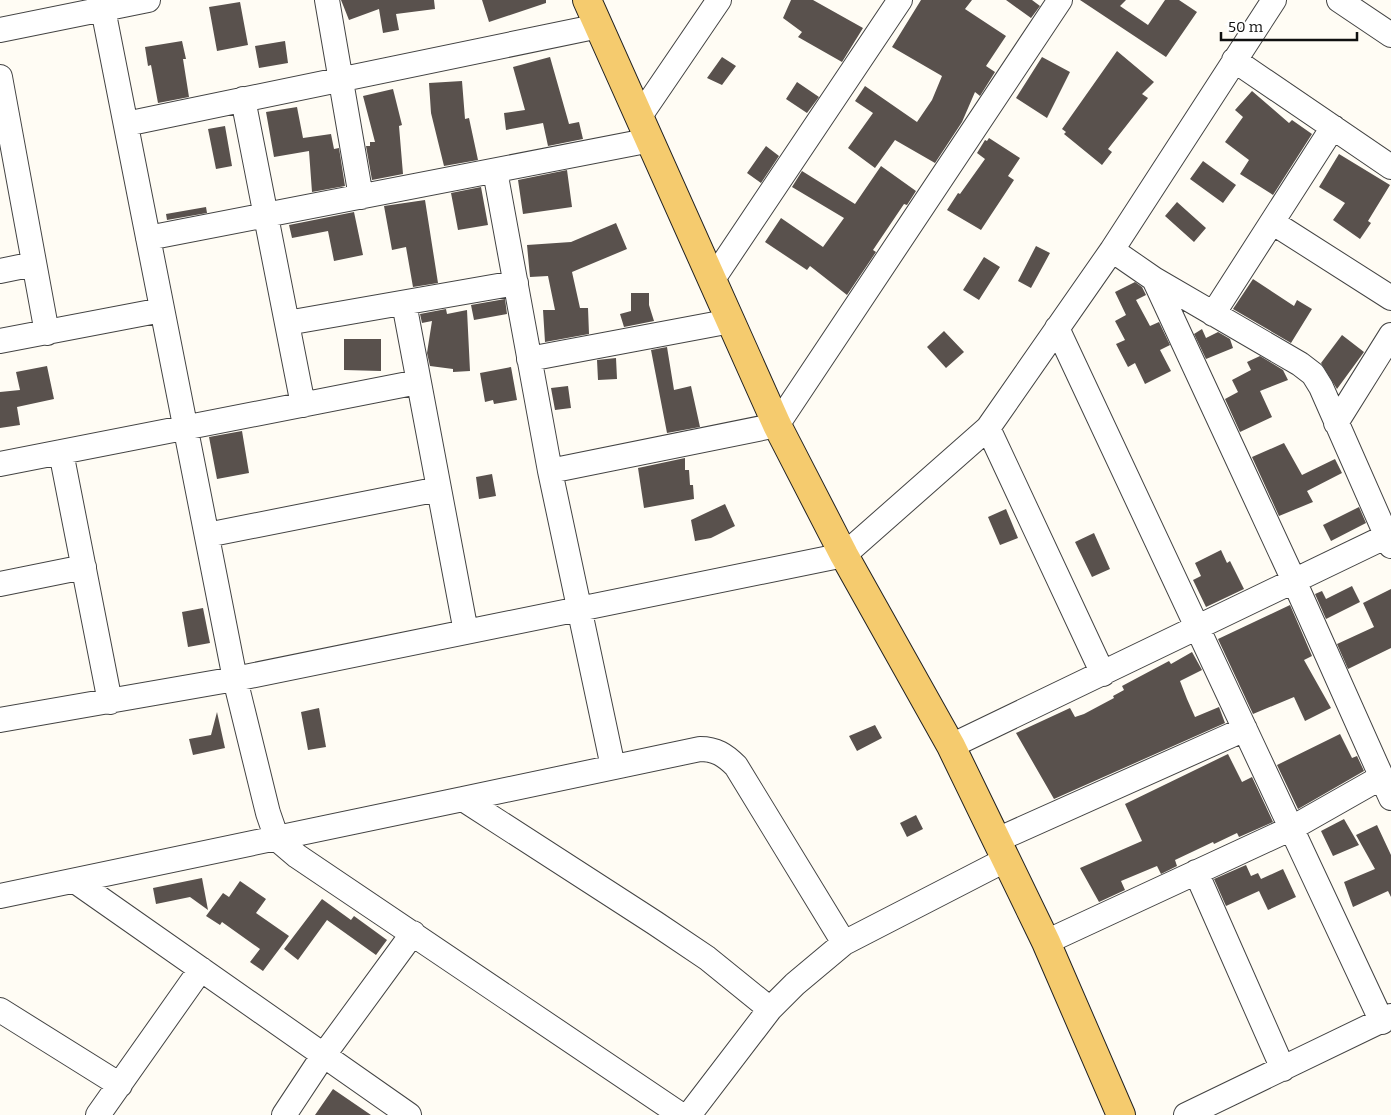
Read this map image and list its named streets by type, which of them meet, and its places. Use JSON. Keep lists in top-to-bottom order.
{
  "scale_bar": "50 m"
}
